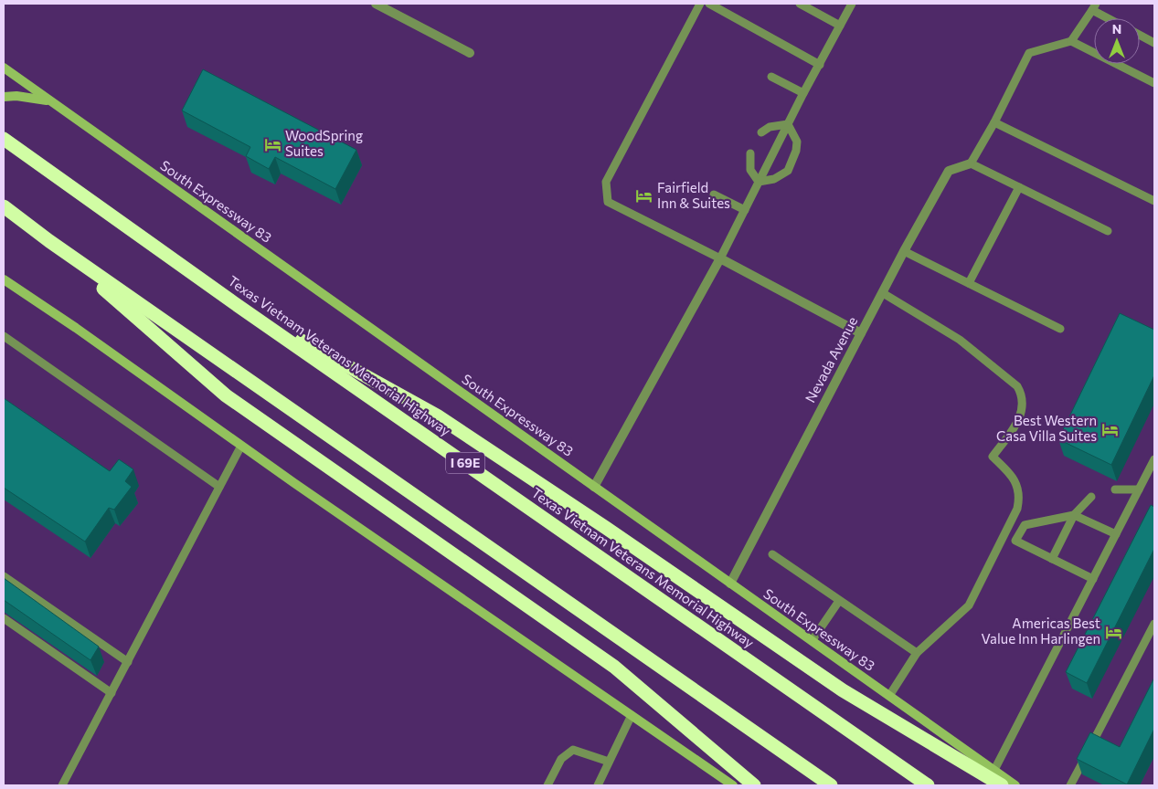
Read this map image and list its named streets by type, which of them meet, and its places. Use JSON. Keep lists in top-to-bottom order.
{
  "streets": {
    "highway": ["Texas Vietnam Veterans Memorial Highway", "I 69E"],
    "main road": ["South Expressway 83"],
    "street": ["Nevada Avenue"]
  },
  "crossings": [
    ["South Expressway 83", "Nevada Avenue"]
  ],
  "places": {
    "hotel": [
      "WoodSpring Suites",
      "Fairfield Inn & Suites",
      "Best Western Casa Villa Suites",
      "Americas Best Value Inn Harlingen"
    ]
  },
  "north": "top"
}
